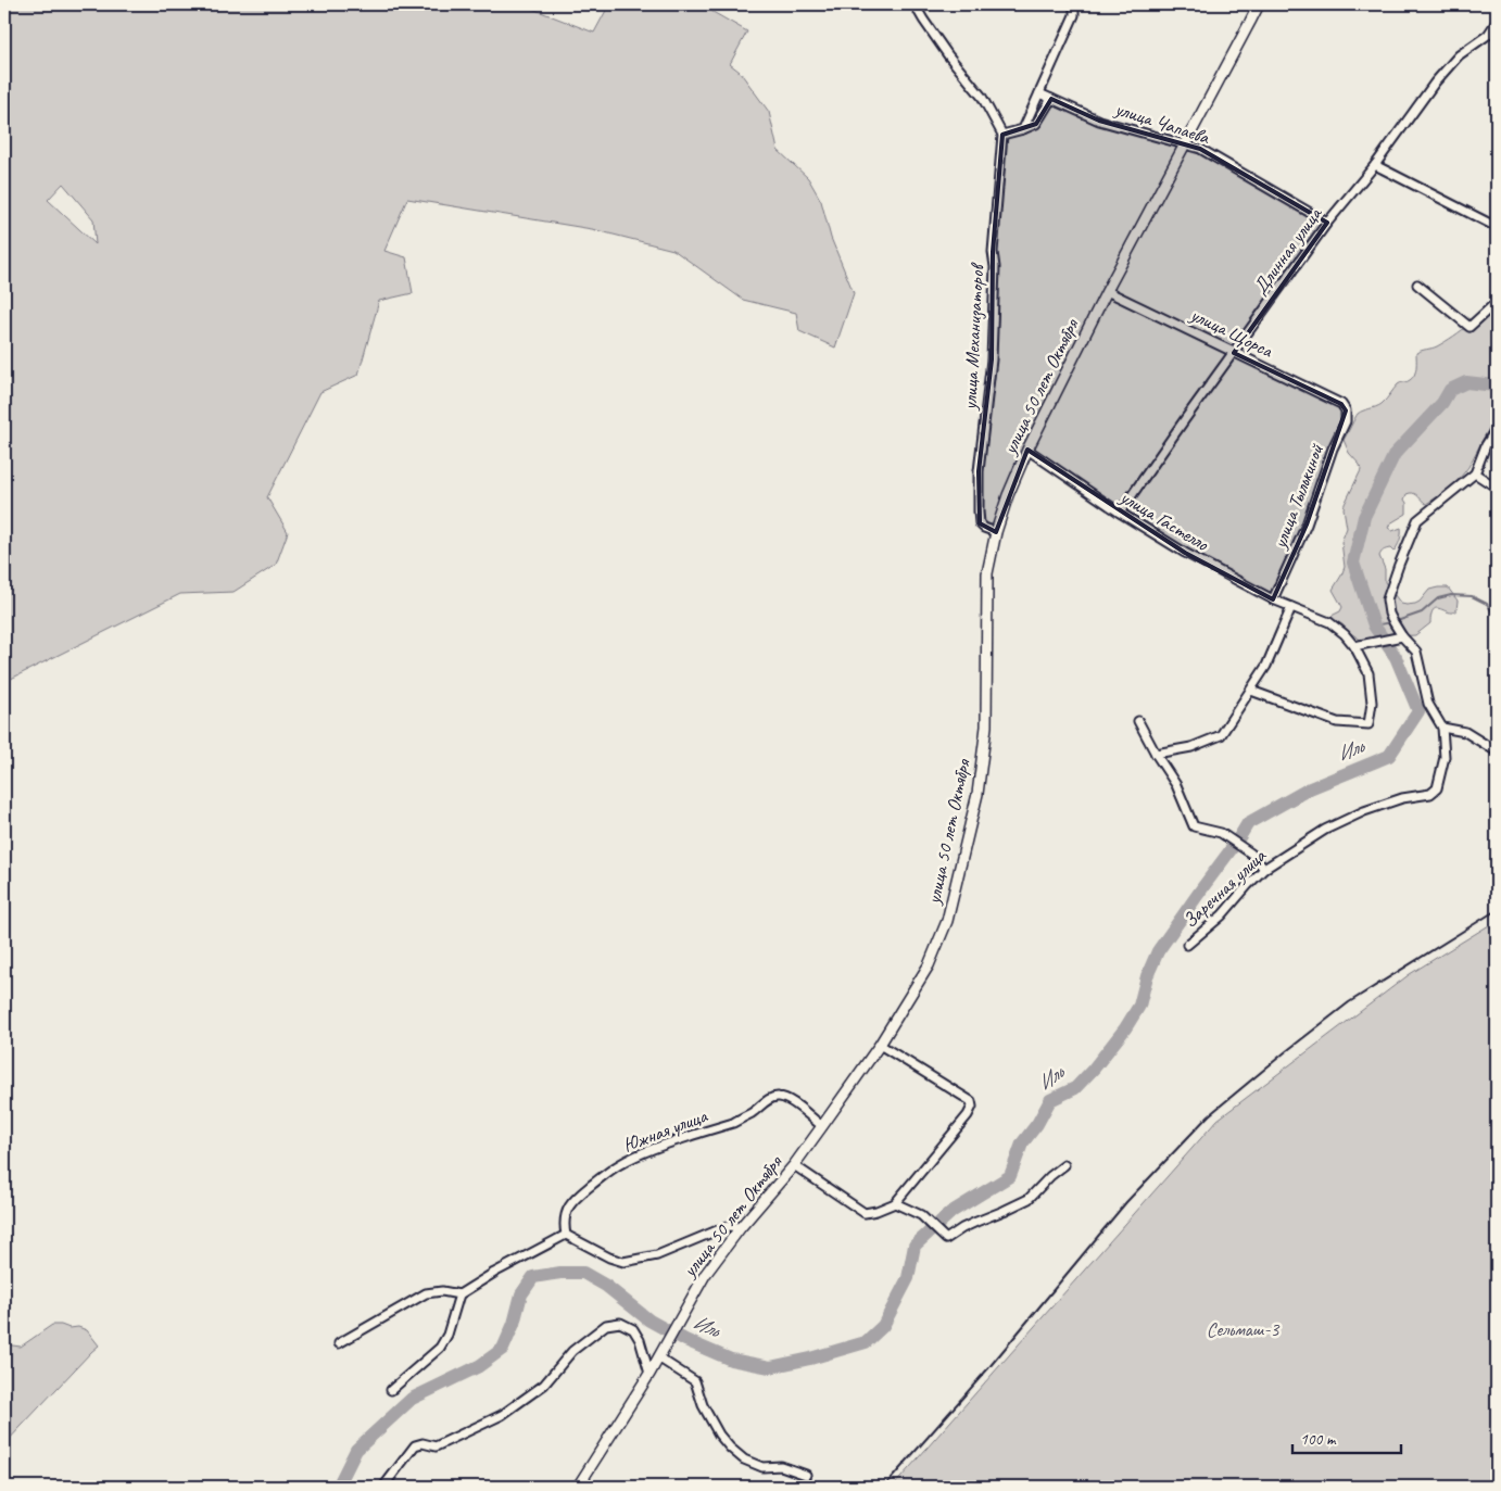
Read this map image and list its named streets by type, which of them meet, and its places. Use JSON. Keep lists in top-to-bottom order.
{
  "streets": {
    "street": [
      "улица Чапаева",
      "Длинная улица",
      "улица Щорса",
      "улица Механизаторов",
      "улица 50 лет Октября",
      "улица Тылькиной",
      "улица Гастелло",
      "Заречная улица",
      "Южная улица"
    ]
  },
  "crossings": [
    ["улица Чапаева", "Длинная улица"],
    ["улица Чапаева", "улица 50 лет Октября"],
    ["Длинная улица", "улица Щорса"],
    ["Длинная улица", "улица Гастелло"],
    ["улица Щорса", "улица 50 лет Октября"],
    ["улица Щорса", "улица Тылькиной"],
    ["улица Механизаторов", "улица 50 лет Октября"],
    ["улица 50 лет Октября", "улица Гастелло"],
    ["улица 50 лет Октября", "Южная улица"],
    ["улица Тылькиной", "улица Гастелло"]
  ],
  "water": ["Иль"],
  "parks": ["Сельмаш-3"],
  "scale_bar": "100 m"
}
